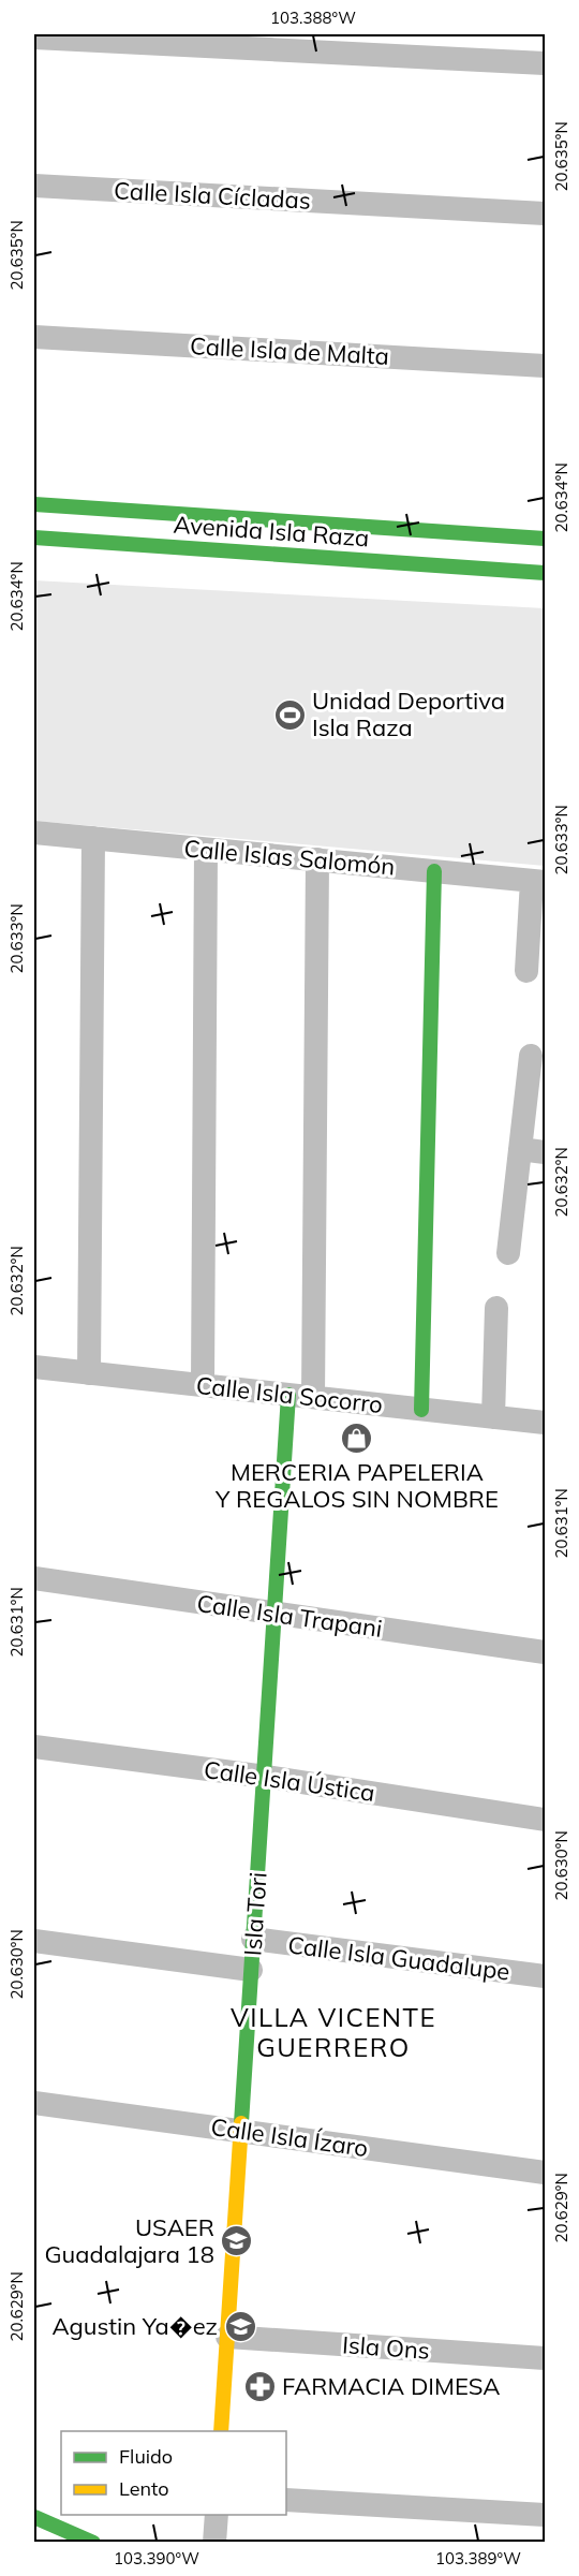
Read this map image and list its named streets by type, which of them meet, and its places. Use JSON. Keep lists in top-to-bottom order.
{
  "streets": {
    "street": [
      "Calle Isla Cícladas",
      "Calle Isla de Malta",
      "Avenida Isla Raza",
      "Calle Islas Salomón",
      "Calle Isla Socorro",
      "Calle Isla Trapani",
      "Calle Isla Ústica",
      "Isla Tori",
      "Calle Isla Guadalupe",
      "Calle Isla Ízaro",
      "Isla Ons"
    ]
  },
  "crossings": [
    ["Calle Isla Socorro", "Isla Tori"],
    ["Calle Isla Trapani", "Isla Tori"],
    ["Calle Isla Ústica", "Isla Tori"],
    ["Isla Tori", "Calle Isla Guadalupe"],
    ["Isla Tori", "Calle Isla Ízaro"],
    ["Isla Tori", "Isla Ons"]
  ],
  "districts": ["VILLA VICENTE GUERRERO"],
  "places": {
    "sports": ["Unidad Deportiva Isla Raza"],
    "shop": ["MERCERIA PAPELERIA Y REGALOS SIN NOMBRE"],
    "school or university": ["USAER Guadalajara 18", "Agustin Ya�ez"],
    "pharmacy": ["FARMACIA DIMESA"]
  },
  "legend": ["Fluido", "Lento"],
  "coordinates": [
    "103.388°W",
    "20.635°N",
    "20.634°N",
    "20.633°N",
    "20.632°N",
    "20.631°N",
    "20.630°N",
    "20.629°N",
    "103.390°W",
    "103.389°W"
  ]
}
